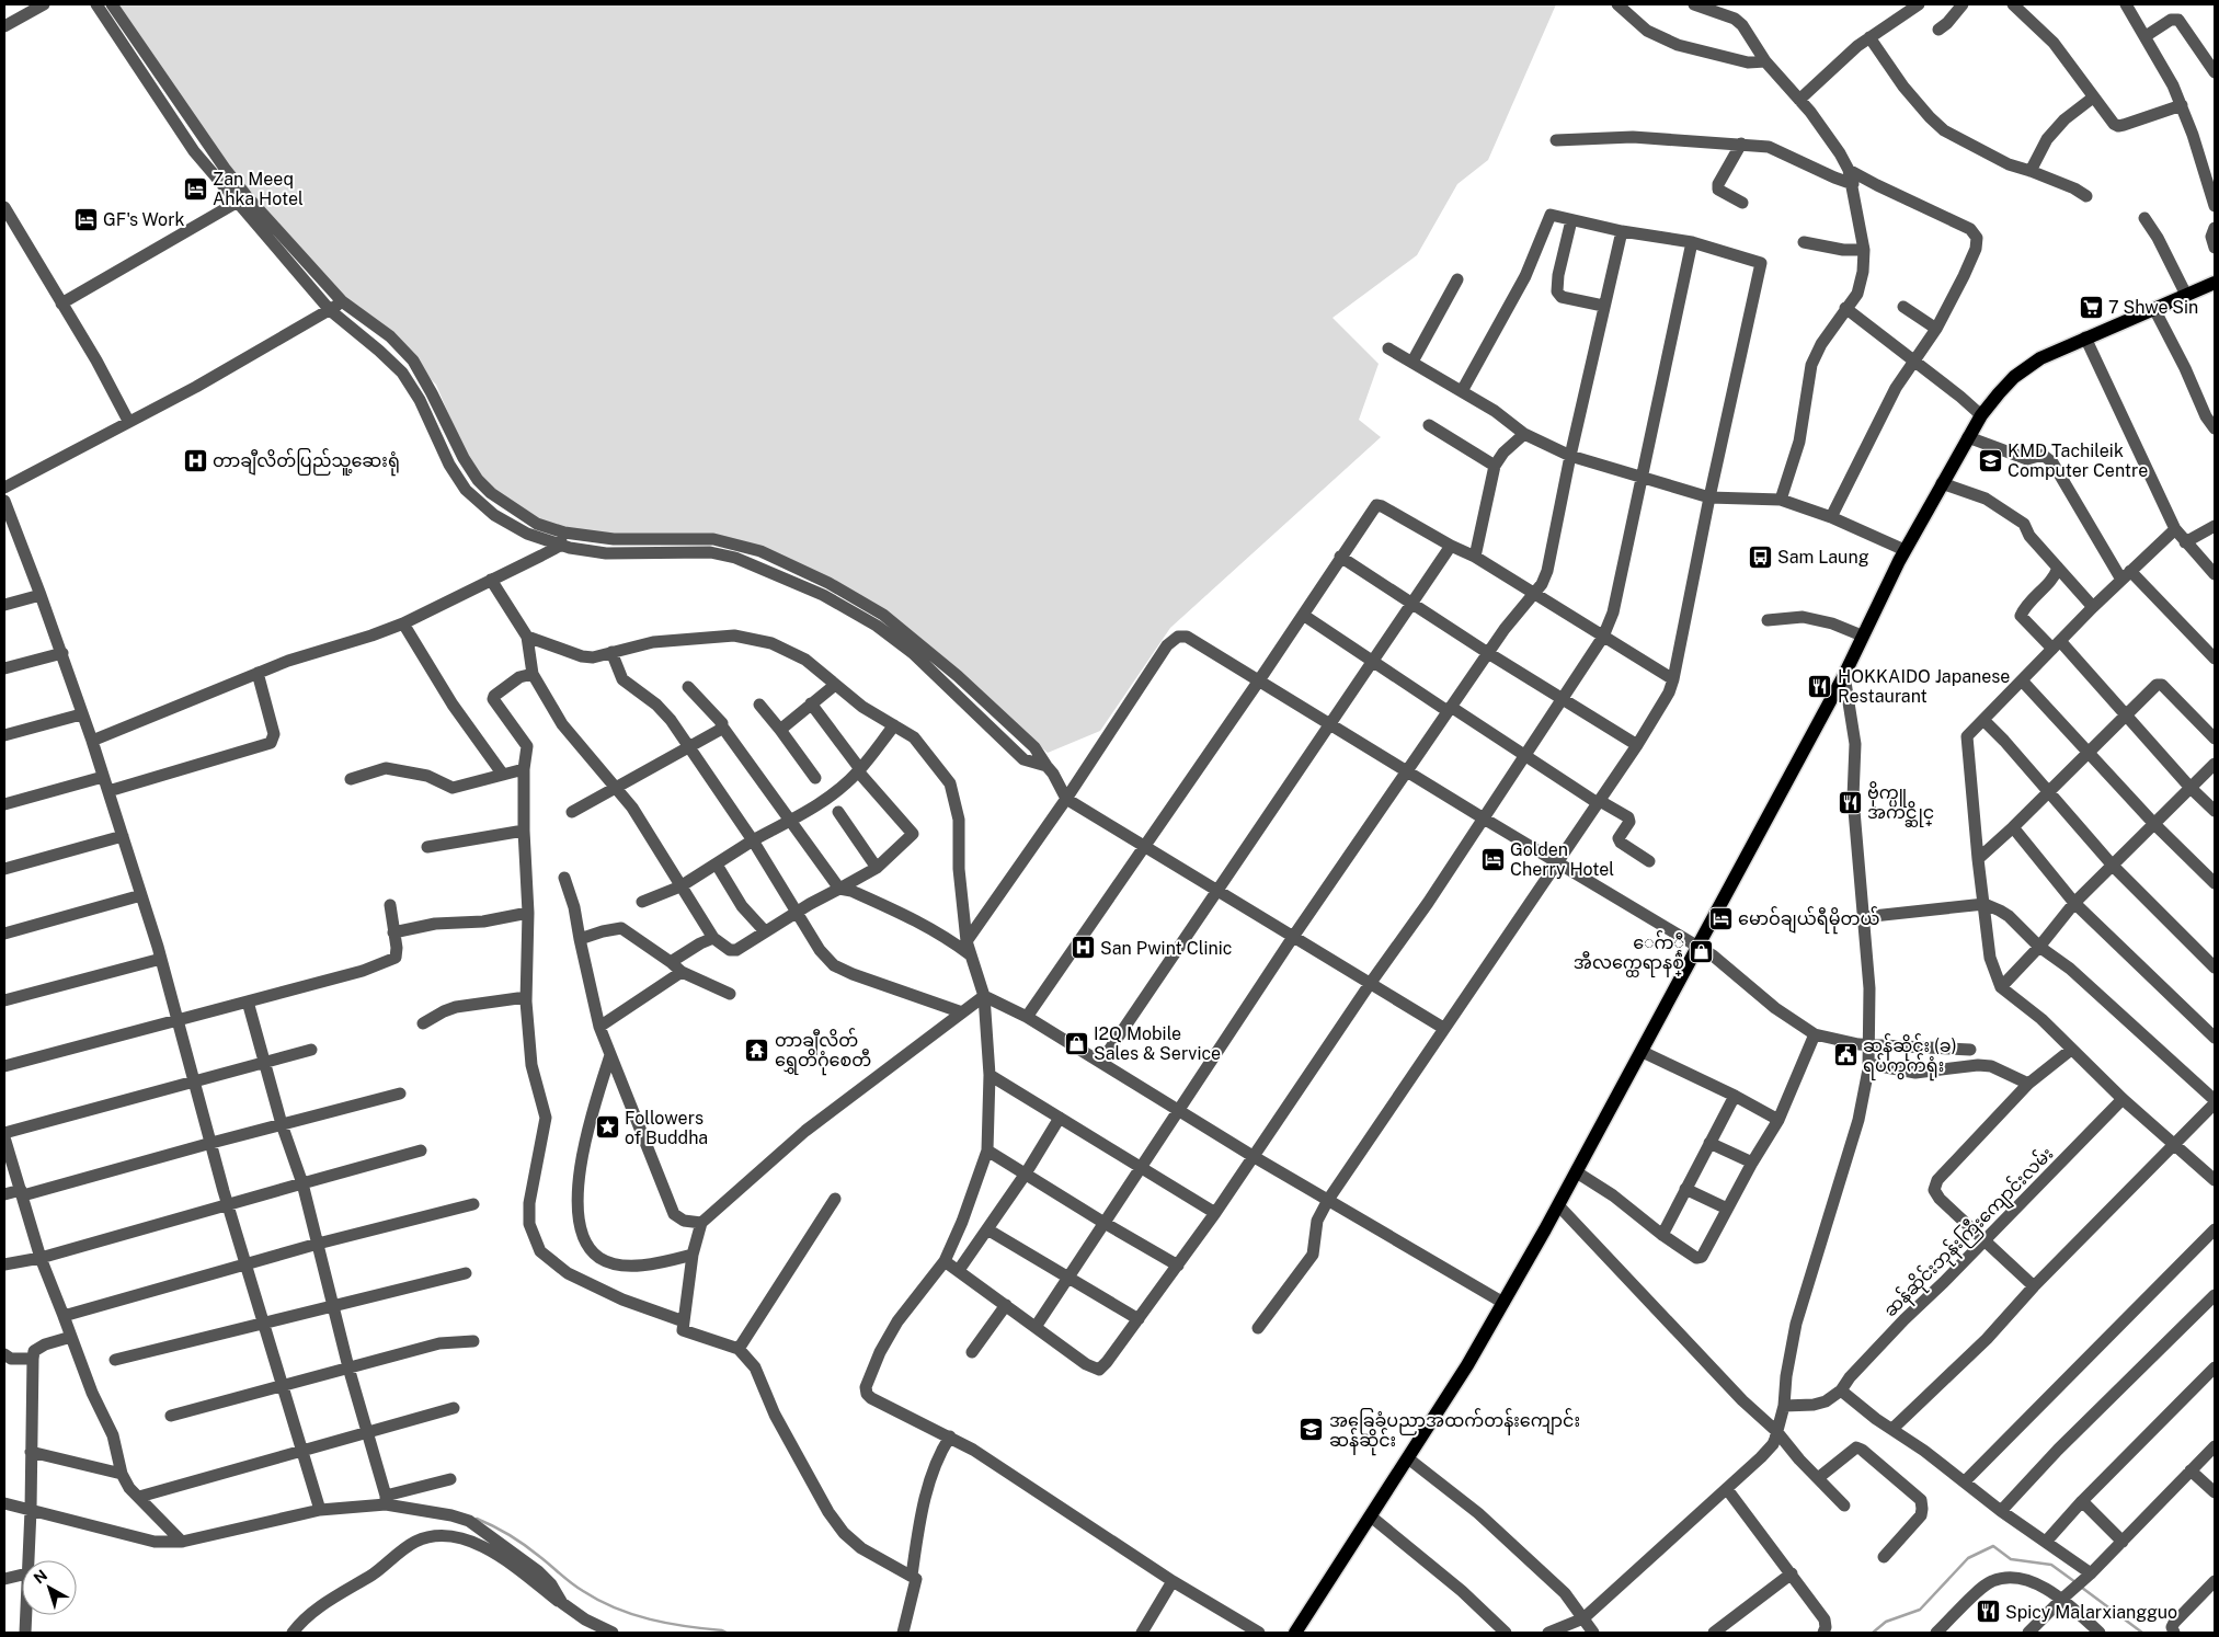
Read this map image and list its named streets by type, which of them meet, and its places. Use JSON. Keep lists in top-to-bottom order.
{
  "streets": {
    "street": ["ဆန်ဆိုင်းဘုန်းကြီးကျောင်းလမ်း"]
  },
  "places": {
    "hotel": [
      "Zan Meeq Ahka Hotel",
      "GF's Work",
      "Golden Cherry Hotel",
      "မောဝ်ချယ်ရီမိုတယ်"
    ],
    "supermarket": ["7 Shwe Sin"],
    "hospital": ["တာချီလိတ်ပြည်သူ့ဆေးရုံ", "San Pwint Clinic"],
    "school or university": ["KMD Tachileik Computer Centre", "အခြေခံပညာအထက်တန်းကျောင်း ဆန်ဆိုင်း"],
    "bus stop": ["Sam Laung"],
    "restaurant": ["HOKKAIDO Japanese Restaurant", "ဗိုက္ပူ အကင္ဆိုင္", "Spicy Malarxiangguo"],
    "shop": ["ေဂ်ာ္နီ အီလက္ထေရာနစ္", "I2Q Mobile Sales & Service"],
    "temple": ["တာချီလိတ် ရွှေတိဂုံစေတီ"],
    "public building": ["ဆန်ဆိုင်း (ခ) ရပ်ကွက်ရုံး"],
    "place": ["Followers of Buddha"]
  },
  "north": "top left"
}
